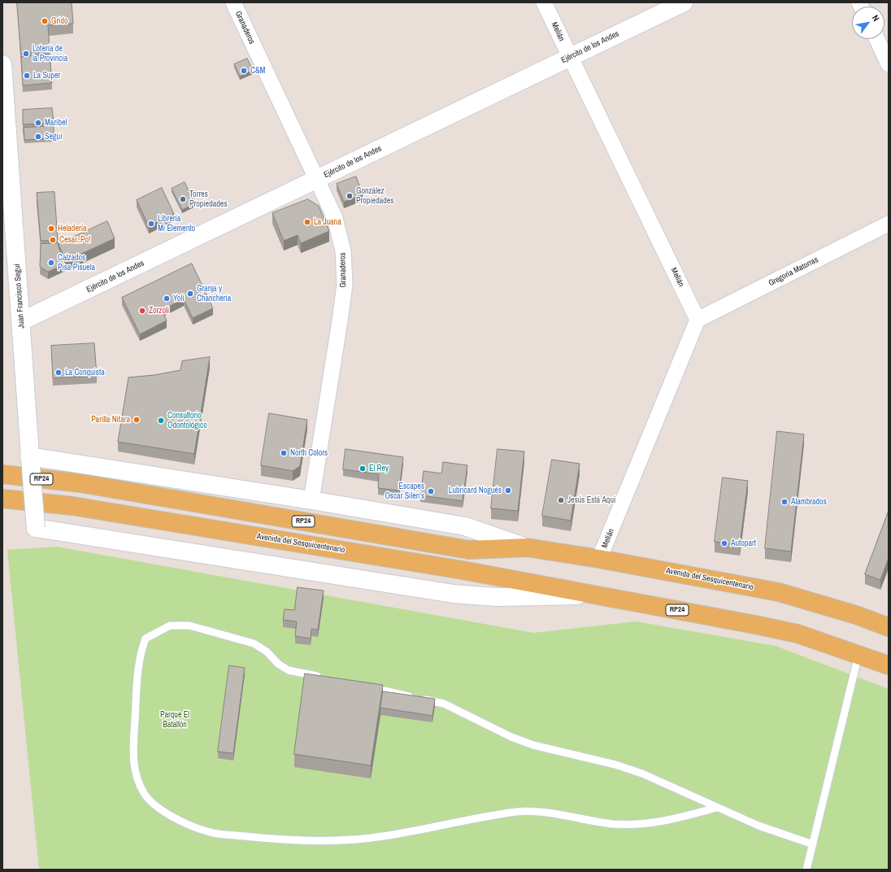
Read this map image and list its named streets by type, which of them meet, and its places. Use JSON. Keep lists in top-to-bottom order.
{
  "streets": {
    "main road": ["RP24", "Avenida del Sesquicentenario"],
    "street": [
      "Granaderos",
      "Melián",
      "Ejército de los Andes",
      "Gregoria Matorras",
      "Juan Francisco Seguí"
    ]
  },
  "crossings": [
    ["Granaderos", "Ejército de los Andes"],
    ["Granaderos", "Avenida del Sesquicentenario"],
    ["Melián", "Ejército de los Andes"],
    ["Melián", "Gregoria Matorras"],
    ["Melián", "Avenida del Sesquicentenario"],
    ["Ejército de los Andes", "Juan Francisco Seguí"],
    ["Juan Francisco Seguí", "Avenida del Sesquicentenario"]
  ],
  "parks": ["Parque El Batallón"],
  "places": [
    "Grido",
    "Lotería de la Provincia",
    "C&M",
    "La Super",
    "Maribel",
    "Segui",
    "González Propiedades",
    "Torres Propiedades",
    "La Juana",
    "Librería Mi Elemento",
    "Heladería",
    "Cesar..Po!",
    "Calzados Pisa Pisuela",
    "Granja y Chanchería",
    "Yoli",
    "Zorzoli",
    "La Conquista",
    "Parilla Nitara",
    "Consultorio Odontológico",
    "North Colors",
    "El Rey",
    "Lubricard Nogués",
    "Escapes Oscar Silen's",
    "Jesús Está Aquí",
    "Alambrados",
    "Autopart"
  ],
  "north": "top right"
}
